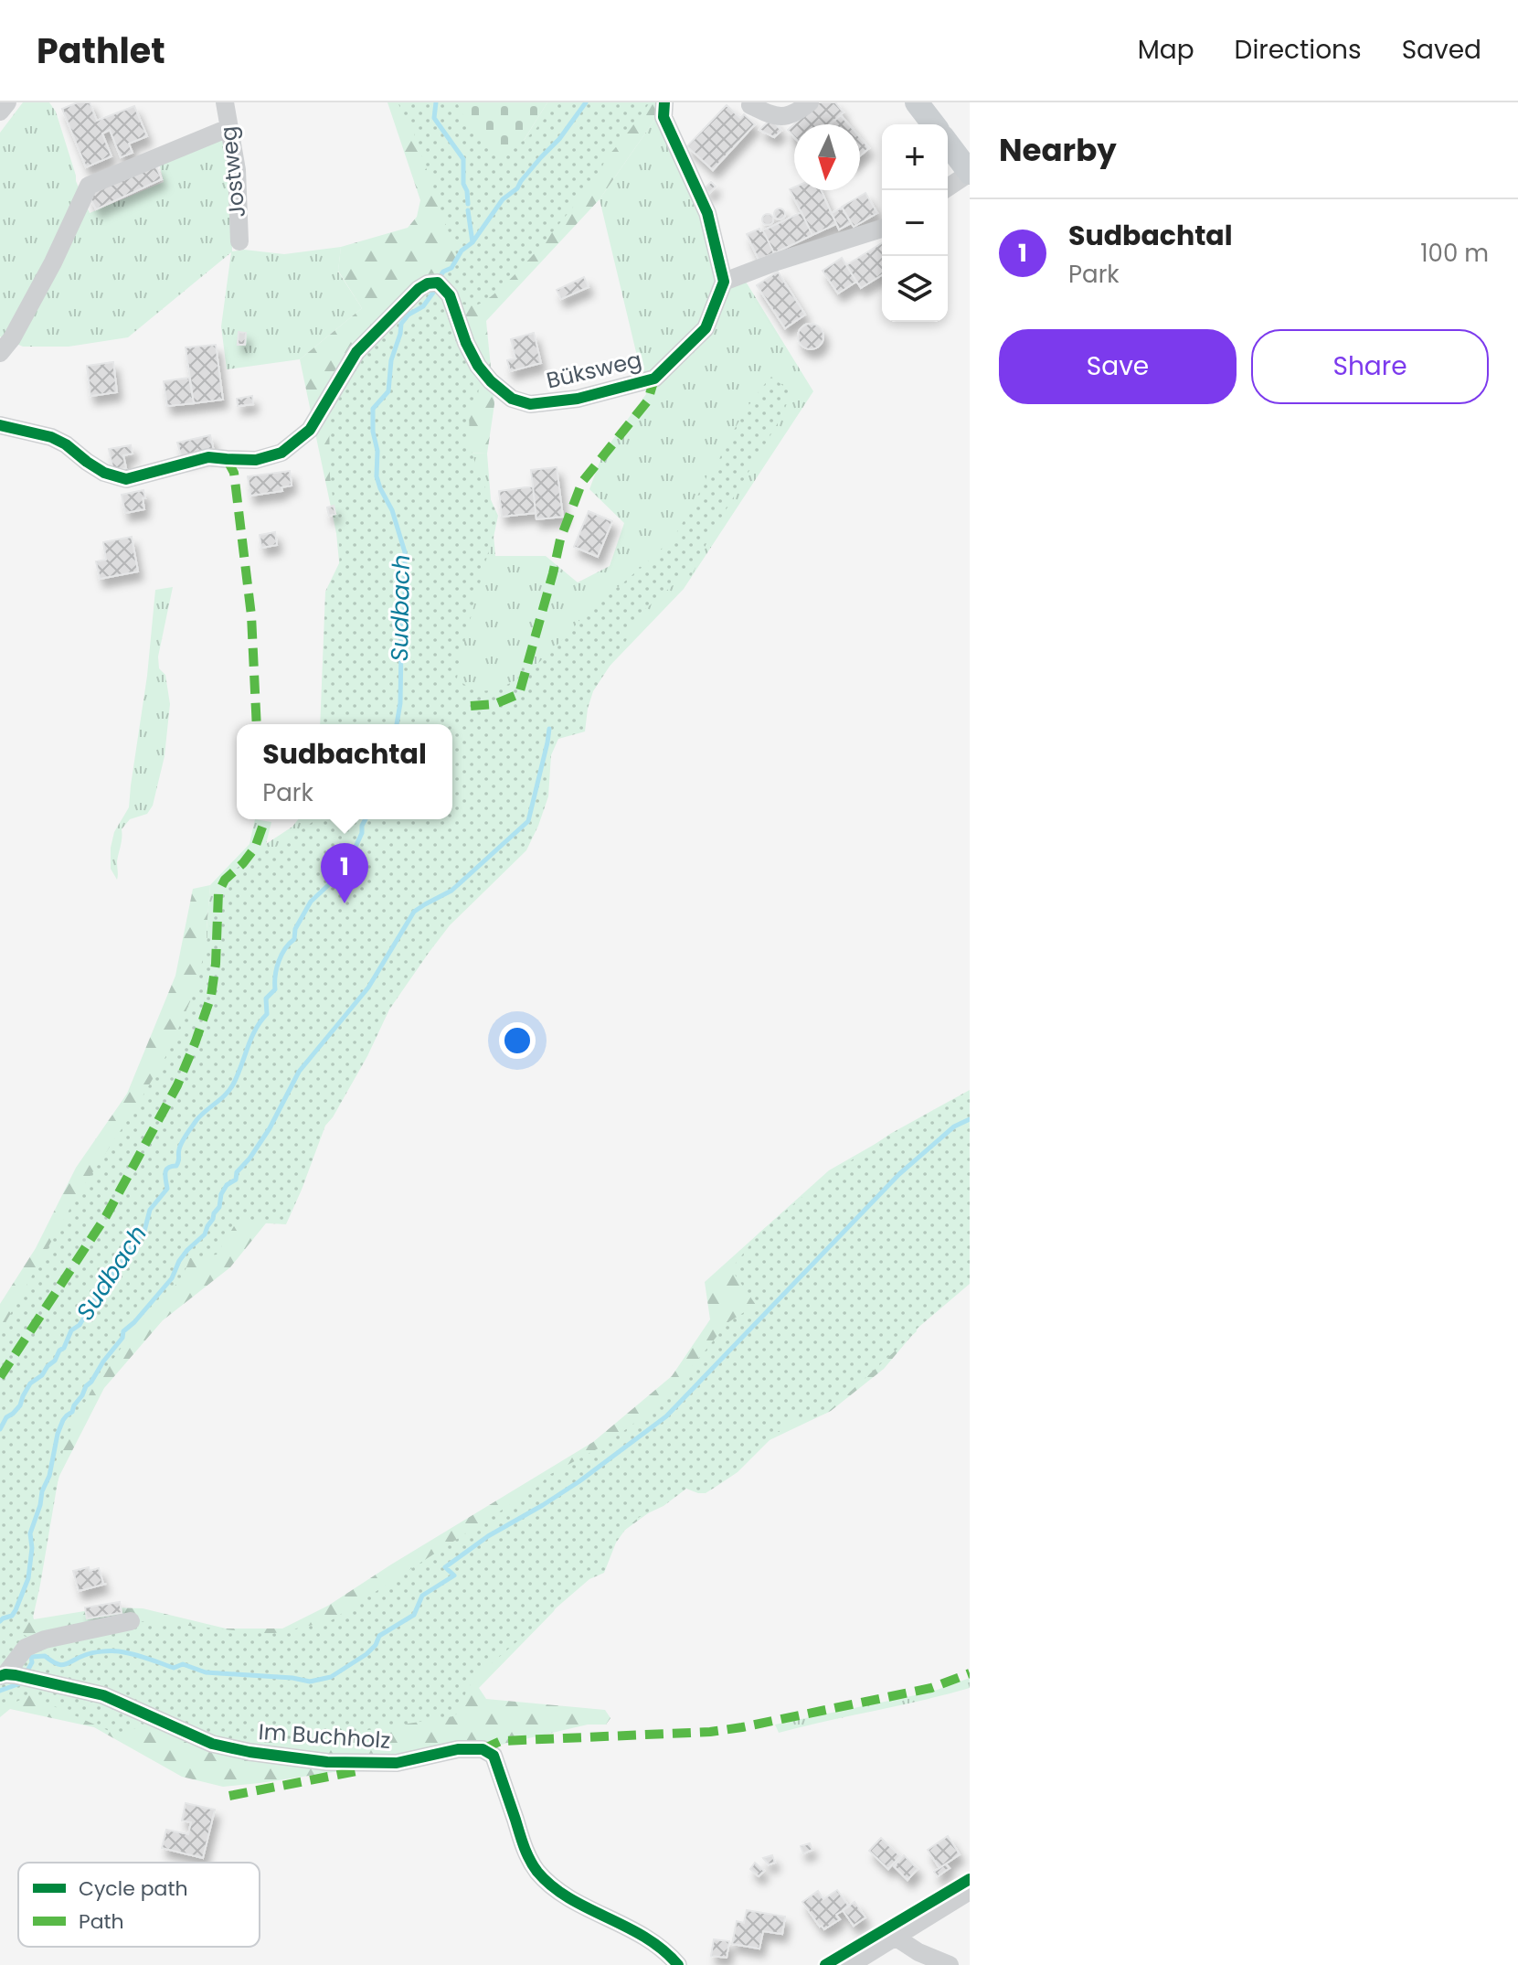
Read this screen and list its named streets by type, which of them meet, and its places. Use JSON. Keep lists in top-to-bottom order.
{
  "streets": {
    "street": ["Jostweg", "Büksweg", "Im Buchholz"]
  },
  "water": ["Sudbach"],
  "legend": ["Cycle path", "Path"],
  "north": "bottom",
  "page": {
    "header": "Pathlet",
    "nav": ["Map", "Directions", "Saved"],
    "heading": "Nearby",
    "map_buttons": ["+", "−"],
    "list": [
      {
        "mark": "1",
        "name": "Sudbachtal",
        "note": "Park",
        "value": "100 m"
      }
    ],
    "buttons": ["Save", "Share"],
    "popup": ["Sudbachtal", "Park"],
    "pins": "1"
  }
}
